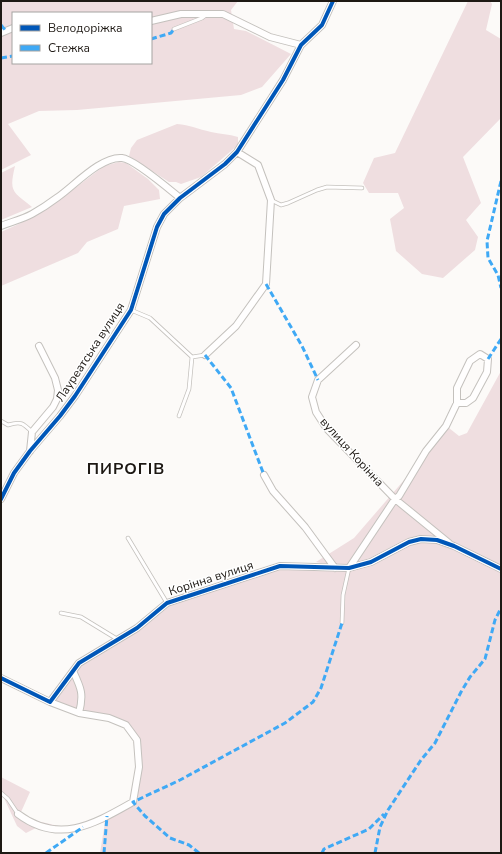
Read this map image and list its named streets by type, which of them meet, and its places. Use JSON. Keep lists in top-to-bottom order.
{
  "streets": {
    "street": ["Лауреатська вулиця", "вулиця Корінна", "Корінна вулиця"]
  },
  "crossings": [
    ["вулиця Корінна", "Корінна вулиця"]
  ],
  "districts": ["ПИРОГІВ"],
  "legend": ["Велодоріжка", "Стежка"]
}
